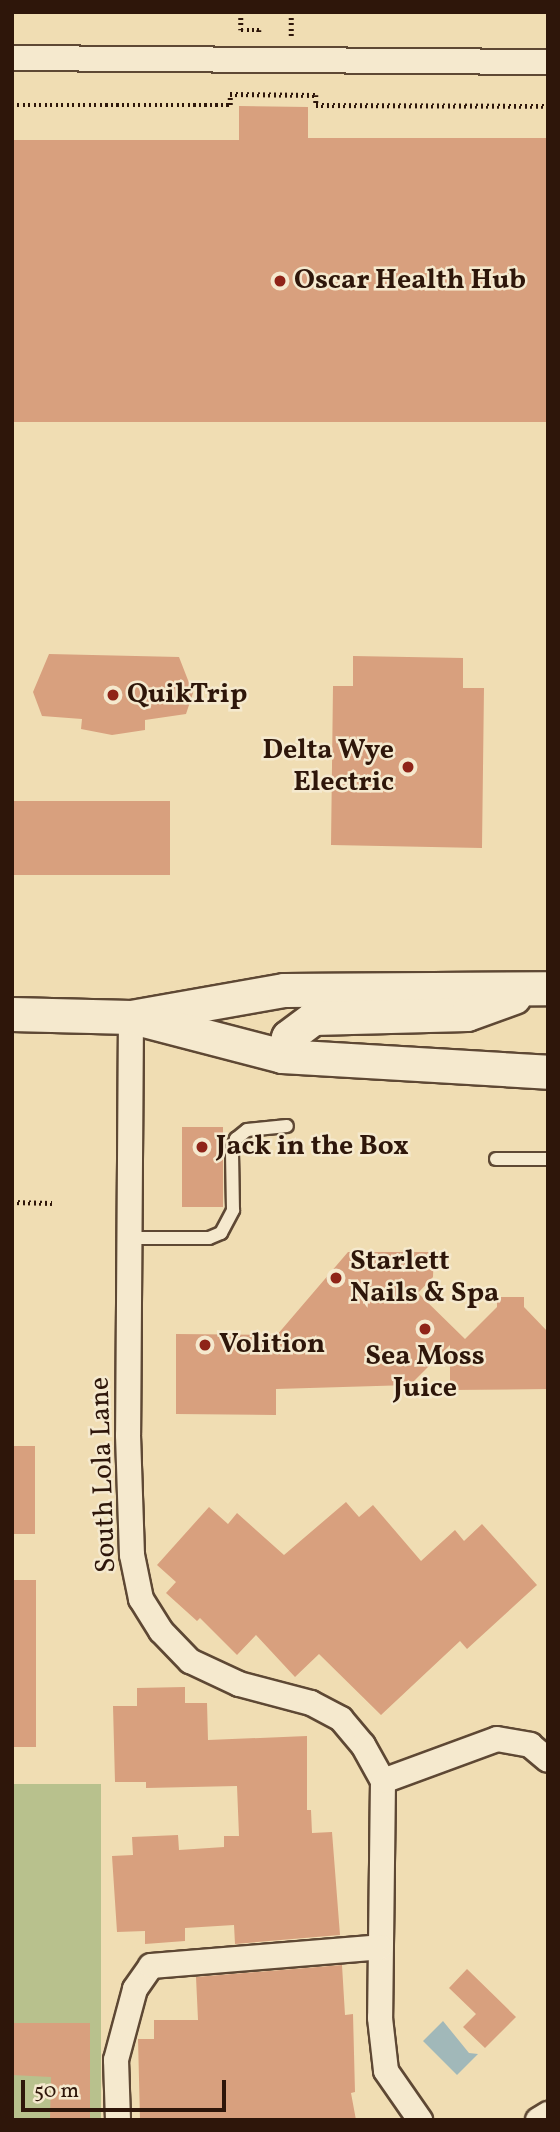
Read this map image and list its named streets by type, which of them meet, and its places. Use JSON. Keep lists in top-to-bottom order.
{
  "streets": {
    "street": ["South Lola Lane"]
  },
  "places": [
    "Oscar Health Hub",
    "QuikTrip",
    "Delta Wye Electric",
    "Jack in the Box",
    "Starlett Nails & Spa",
    "Sea Moss Juice",
    "Volition"
  ],
  "scale_bar": "50 m"
}
